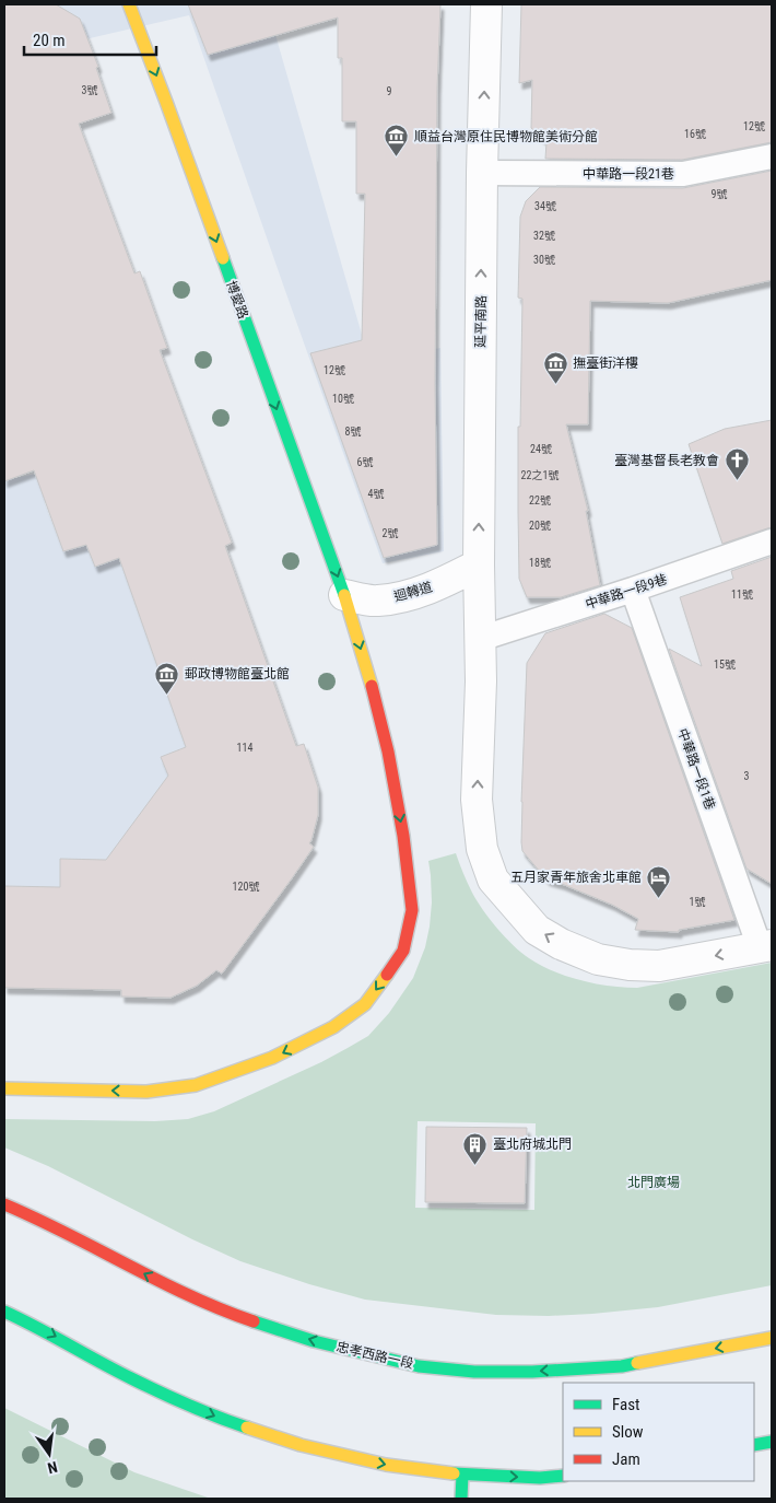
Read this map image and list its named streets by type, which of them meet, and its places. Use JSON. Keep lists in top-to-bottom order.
{
  "streets": {
    "main road": ["博愛路", "忠孝西路一段"],
    "street": ["延平南路", "迴轉道"],
    "lane": ["中華路一段21巷", "中華路一段9巷", "中華路一段1巷"]
  },
  "crossings": [
    ["中華路一段21巷", "延平南路"],
    ["博愛路", "迴轉道"],
    ["延平南路", "迴轉道"],
    ["延平南路", "中華路一段9巷"],
    ["延平南路", "中華路一段1巷"],
    ["中華路一段9巷", "中華路一段1巷"]
  ],
  "one_way": ["延平南路"],
  "parks": ["北門廣場"],
  "places": {
    "museum": ["順益台灣原住民博物館美術分館", "撫臺街洋樓", "郵政博物館臺北館"],
    "church": ["臺灣基督長老教會"],
    "hotel": ["五月家青年旅舍北車館"],
    "building": ["臺北府城北門"]
  },
  "house_numbers": [
    "3號",
    "9",
    "12號",
    "16號",
    "9號",
    "34號",
    "32號",
    "30號",
    "12號",
    "10號",
    "8號",
    "24號",
    "6號",
    "22之1號",
    "4號",
    "22號",
    "20號",
    "2號",
    "18號",
    "11號",
    "15號",
    "114",
    "3",
    "120號",
    "1號"
  ],
  "legend": ["Fast", "Slow", "Jam"],
  "scale_bar": "20 m",
  "north": "bottom"
}
